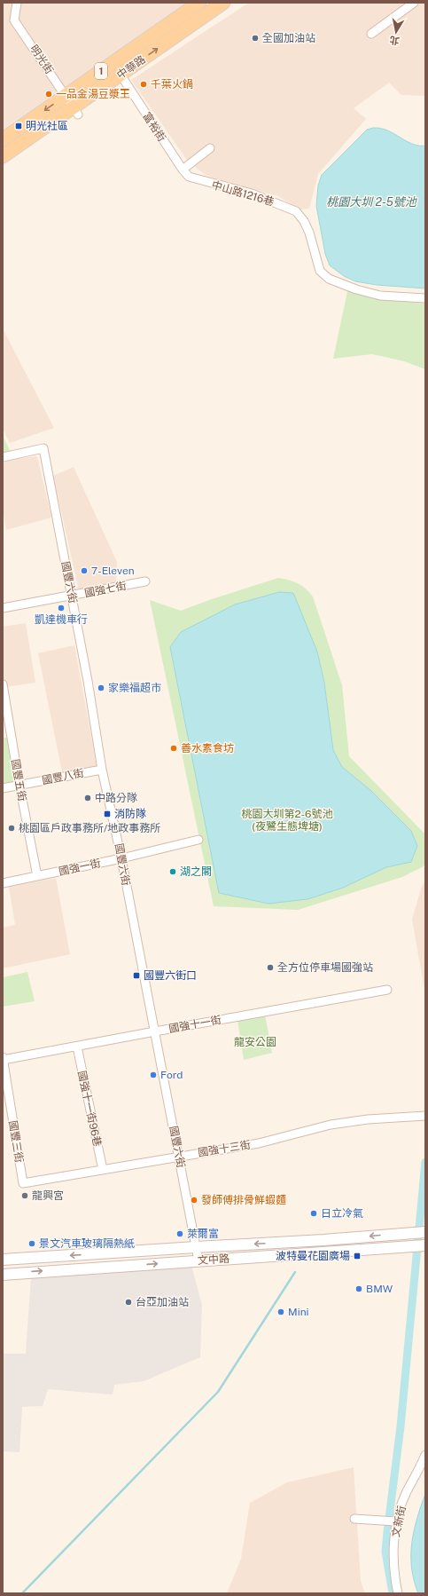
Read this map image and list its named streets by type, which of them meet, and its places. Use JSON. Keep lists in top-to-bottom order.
{
  "streets": {
    "main road": ["中華路", "1"],
    "street": [
      "明光街",
      "富裕街",
      "中山路1216巷",
      "國豐六街",
      "國強七街",
      "國豐八街",
      "國豐五街",
      "國強一街",
      "國強十一街",
      "國強十一街96巷",
      "國豐三街",
      "國強十三街",
      "文中路",
      "文新街"
    ]
  },
  "crossings": [
    ["明光街", "中華路"],
    ["中華路", "富裕街"],
    ["富裕街", "中山路1216巷"],
    ["國豐六街", "國強七街"],
    ["國豐六街", "國豐八街"],
    ["國豐六街", "國強一街"],
    ["國豐六街", "國強十一街"],
    ["國豐六街", "國強十三街"],
    ["國豐六街", "文中路"],
    ["國豐八街", "國豐五街"],
    ["國豐五街", "國強一街"],
    ["國強十一街", "國強十一街96巷"],
    ["國強十一街", "國豐三街"],
    ["國強十一街96巷", "國強十三街"],
    ["國豐三街", "國強十三街"]
  ],
  "water": ["桃園大圳 2-5號池"],
  "parks": ["桃園大圳第2-6號池 (夜鷺生態埤塘)", "龍安公園"],
  "places": {
    "other": [
      "全國加油站",
      "千葉火鍋",
      "一品金湯豆漿王",
      "7-Eleven",
      "凱達機車行",
      "家樂福超市",
      "善水素食坊",
      "中路分隊",
      "桃園區戶政事務所/地政事務所",
      "湖之閣",
      "全方位停車場國強站",
      "Ford",
      "龍興宮",
      "發師傅排骨鮮蝦麵",
      "日立冷氣",
      "萊爾富",
      "景文汽車玻璃隔熱紙",
      "BMW",
      "台亞加油站",
      "Mini"
    ],
    "transit": [
      "明光社區",
      "消防隊",
      "國豐六街口",
      "波特曼花園廣場"
    ]
  },
  "north": "bottom"
}
